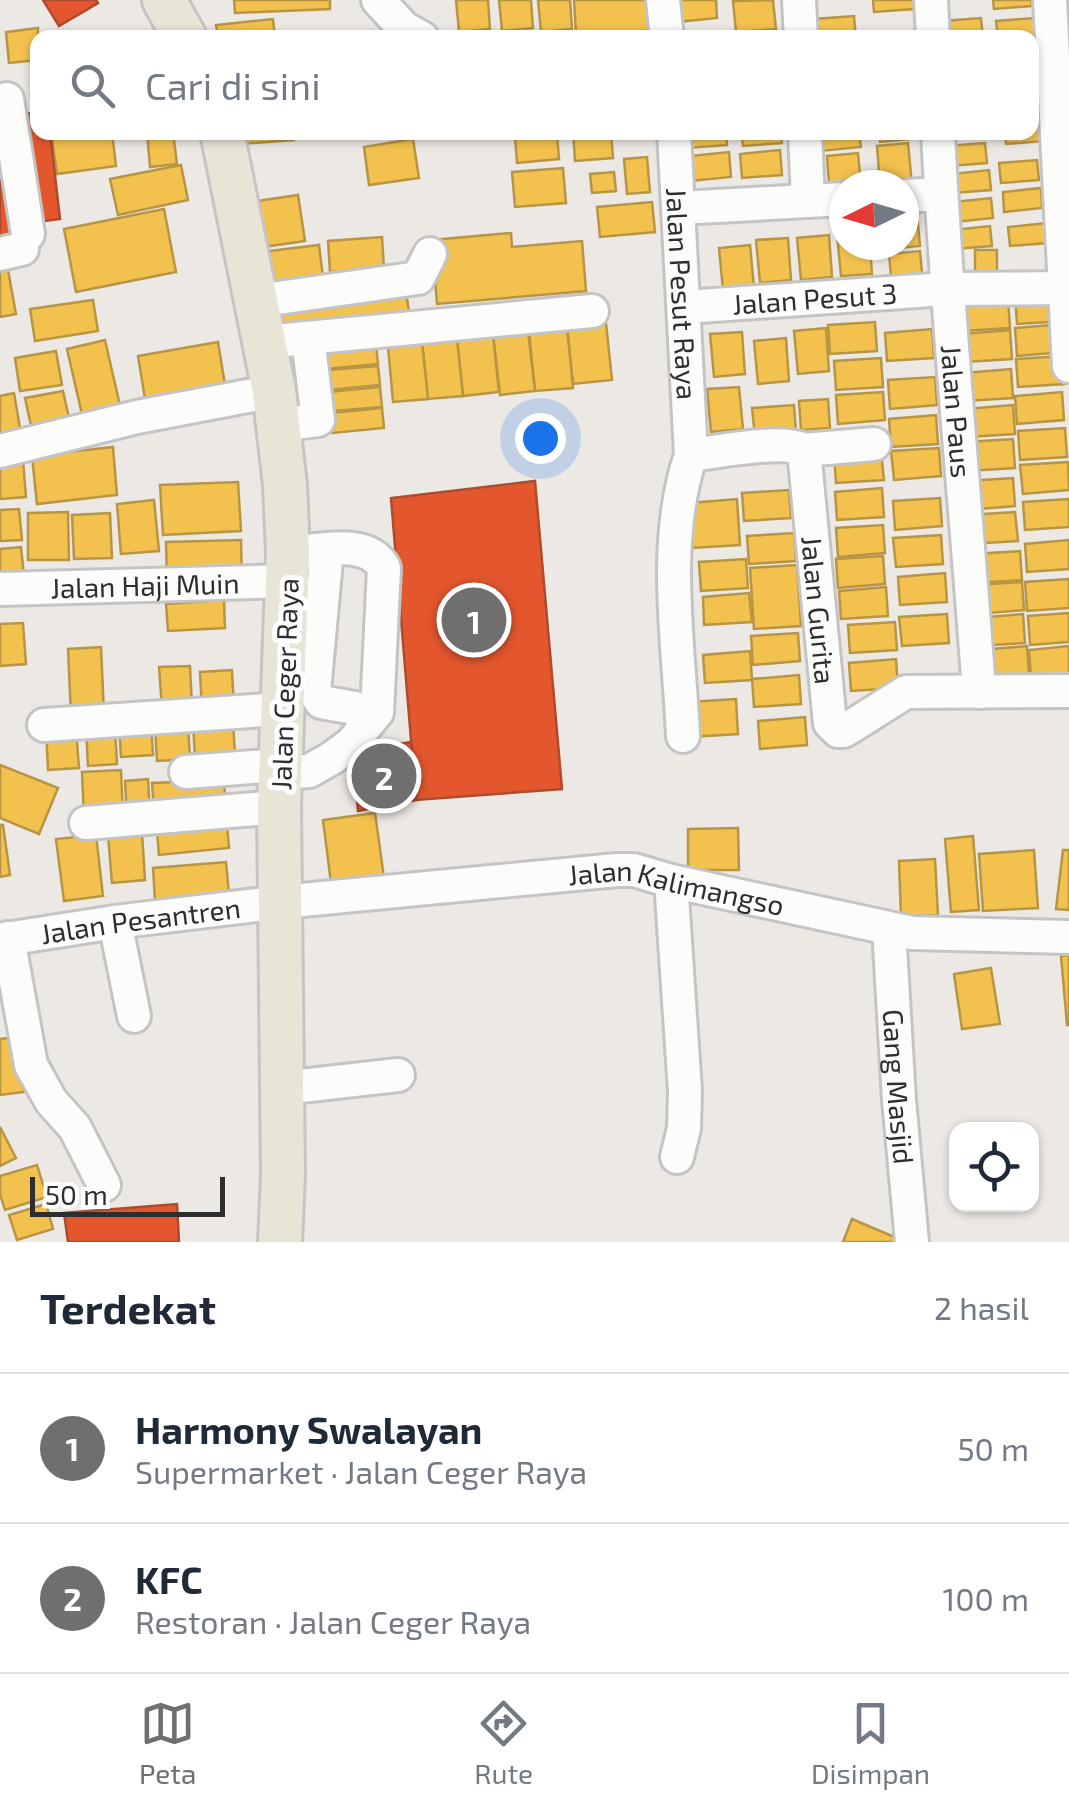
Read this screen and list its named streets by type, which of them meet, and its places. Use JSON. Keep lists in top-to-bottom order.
{
  "streets": {
    "main road": ["Jalan Ceger Raya"],
    "street": [
      "Jalan Pesut Raya",
      "Jalan Pesut 3",
      "Jalan Paus",
      "Jalan Haji Muin",
      "Jalan Gurita",
      "Jalan Kalimangso",
      "Jalan Pesantren",
      "Gang Masjid"
    ]
  },
  "crossings": [
    ["Jalan Pesut Raya", "Jalan Pesut 3"],
    ["Jalan Pesut 3", "Jalan Paus"],
    ["Jalan Paus", "Jalan Gurita"],
    ["Jalan Haji Muin", "Jalan Ceger Raya"],
    ["Jalan Ceger Raya", "Jalan Kalimangso"],
    ["Jalan Ceger Raya", "Jalan Pesantren"],
    ["Jalan Kalimangso", "Jalan Pesantren"],
    ["Jalan Kalimangso", "Gang Masjid"]
  ],
  "scale_bar": "50 m",
  "north": "left",
  "page": {
    "search": "Cari di sini",
    "pins": ["1", "2"],
    "scale": "50 m",
    "heading": ["Terdekat", "2 hasil"],
    "list": [
      {
        "mark": "1",
        "name": "Harmony Swalayan",
        "note": "Supermarket · Jalan Ceger Raya",
        "value": "50 m"
      },
      {
        "mark": "2",
        "name": "KFC",
        "note": "Restoran · Jalan Ceger Raya",
        "value": "100 m"
      }
    ],
    "nav": ["Peta", "Rute", "Disimpan"]
  }
}
